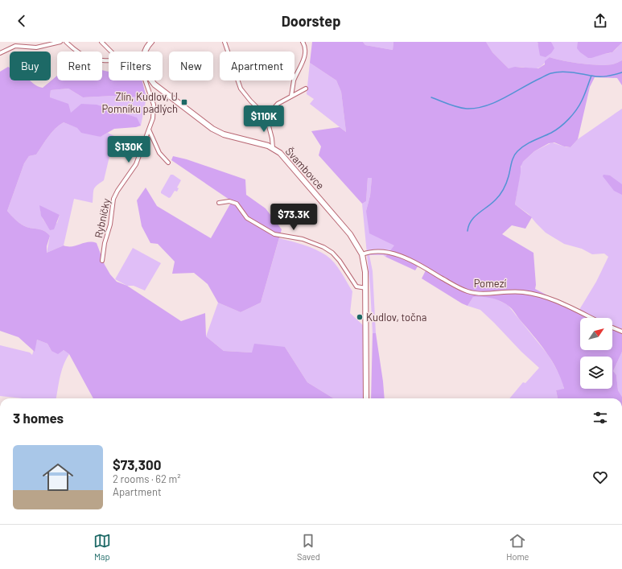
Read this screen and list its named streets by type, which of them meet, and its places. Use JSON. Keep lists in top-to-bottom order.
{
  "streets": {
    "street": ["Švambovce", "Rybníčky", "Pomezí"]
  },
  "crossings": [
    ["Švambovce", "Pomezí"]
  ],
  "places": {
    "transit": ["Zlín, Kudlov, U Pomníku padlých"],
    "other": ["Kudlov, točna"]
  },
  "north": "top right",
  "page": {
    "header": "Doorstep",
    "chip": [
      "Buy",
      "Rent",
      "Filters",
      "New",
      "Apartment"
    ],
    "price": ["$110K", "$130K", "$73.3K"],
    "heading": "3 homes",
    "list": [
      {
        "name": "$73,300",
        "note": "2 rooms · 62 m² · Apartment"
      }
    ],
    "tabs": ["Map", "Saved", "Home"]
  }
}
